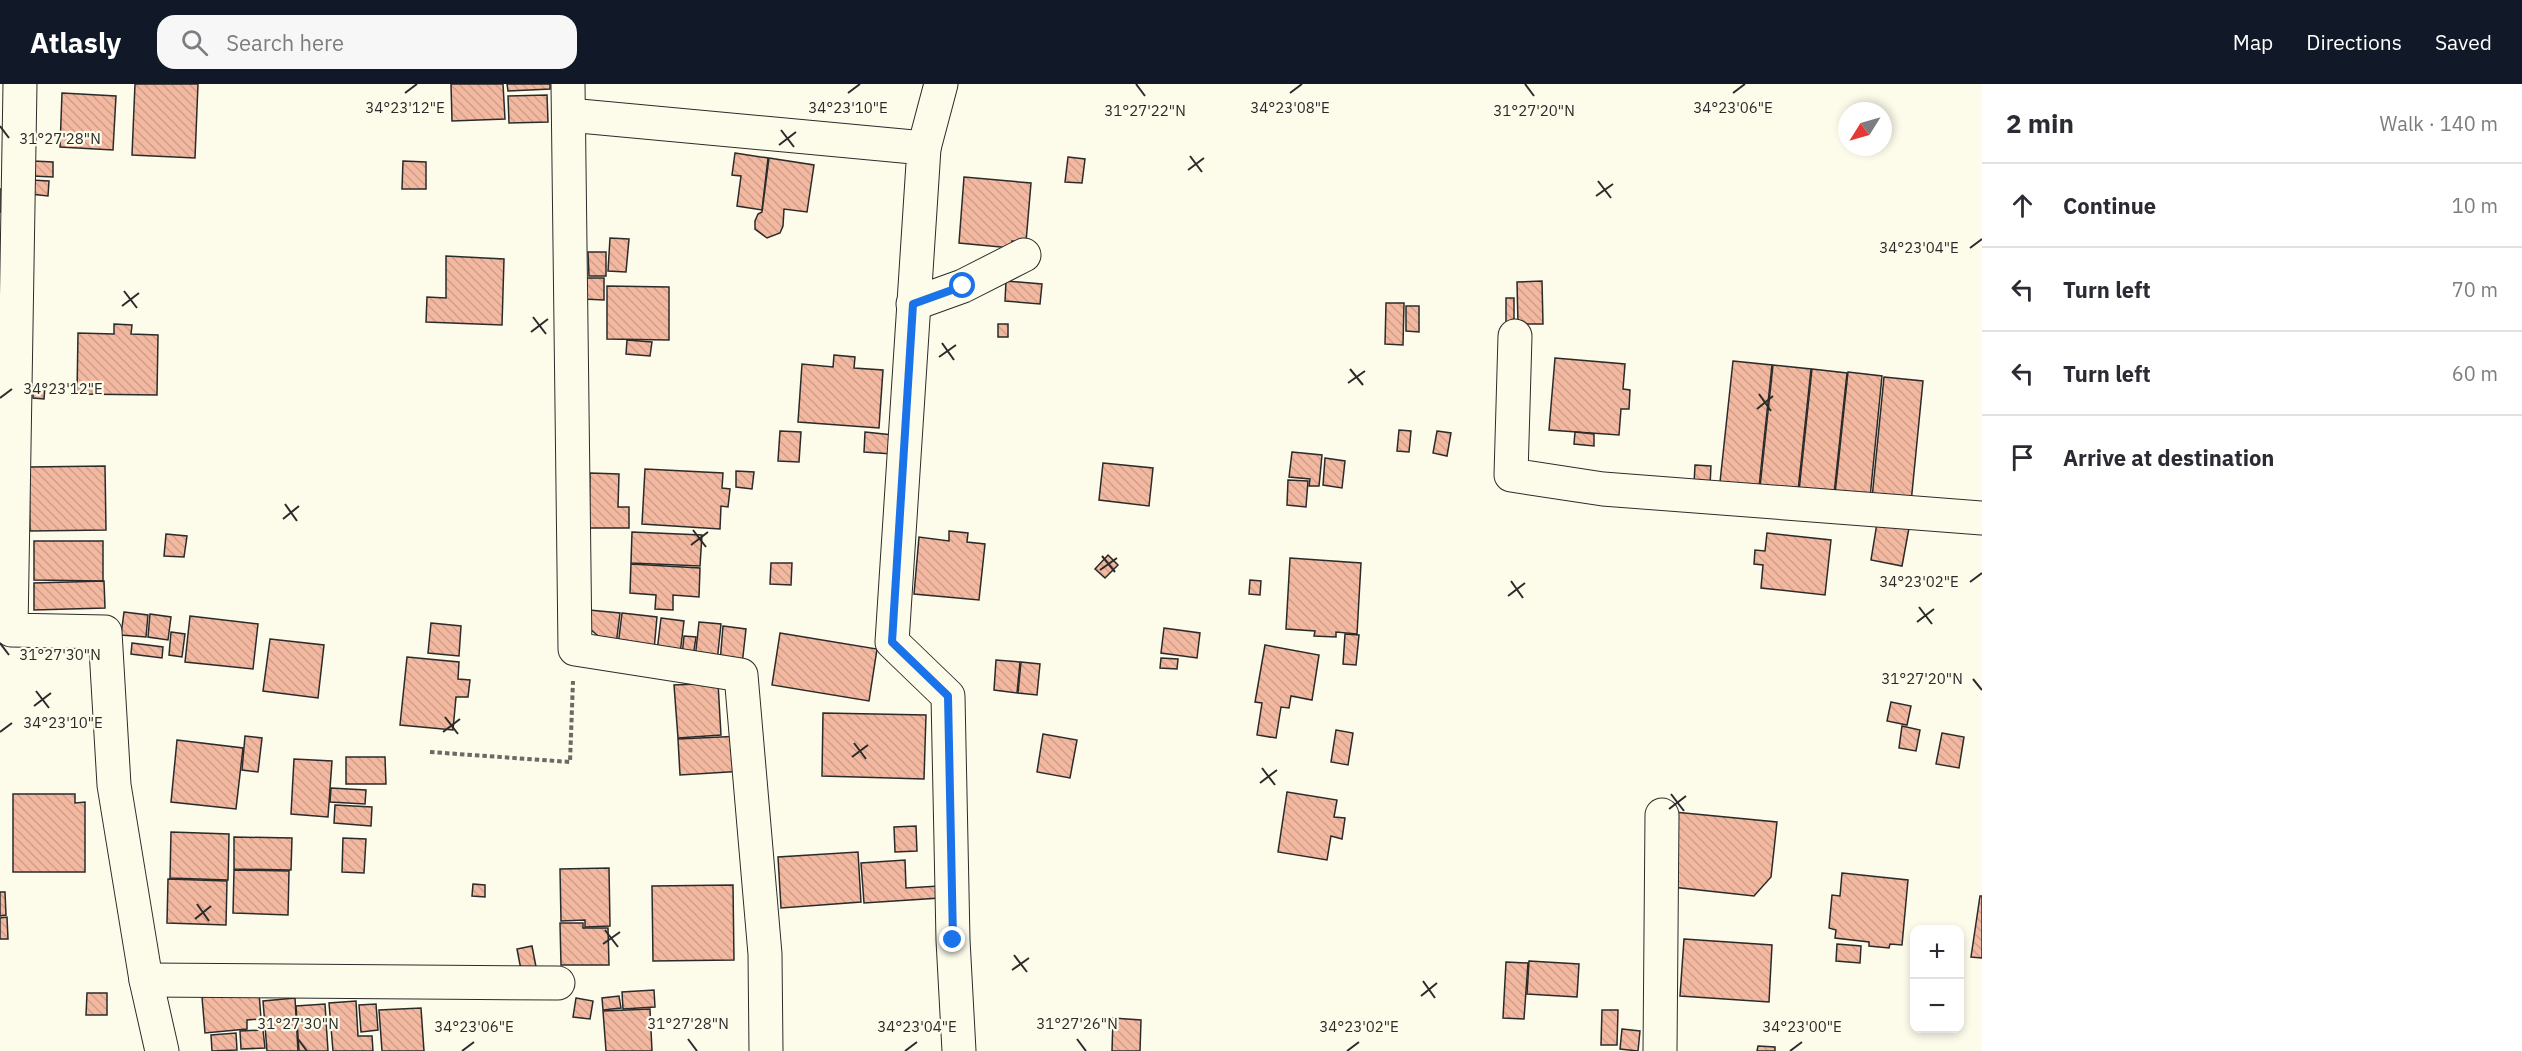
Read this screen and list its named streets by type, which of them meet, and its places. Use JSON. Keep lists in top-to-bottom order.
{
  "north": "bottom left",
  "page": {
    "header": "Atlasly",
    "search": "Search here",
    "nav": ["Map", "Directions", "Saved"],
    "heading": ["2 min", "Walk · 140 m"],
    "list": [
      ["Continue", "10 m"],
      ["Turn left", "70 m"],
      ["Turn left", "60 m"],
      "Arrive at destination"
    ],
    "map_buttons": ["+", "−"]
  },
  "coordinates": [
    "34°23'12\"E",
    "34°23'10\"E",
    "34°23'08\"E",
    "34°23'06\"E",
    "31°27'22\"N",
    "31°27'20\"N",
    "31°27'28\"N",
    "34°23'04\"E",
    "34°23'02\"E",
    "31°27'30\"N",
    "31°27'26\"N",
    "34°23'00\"E"
  ]
}
